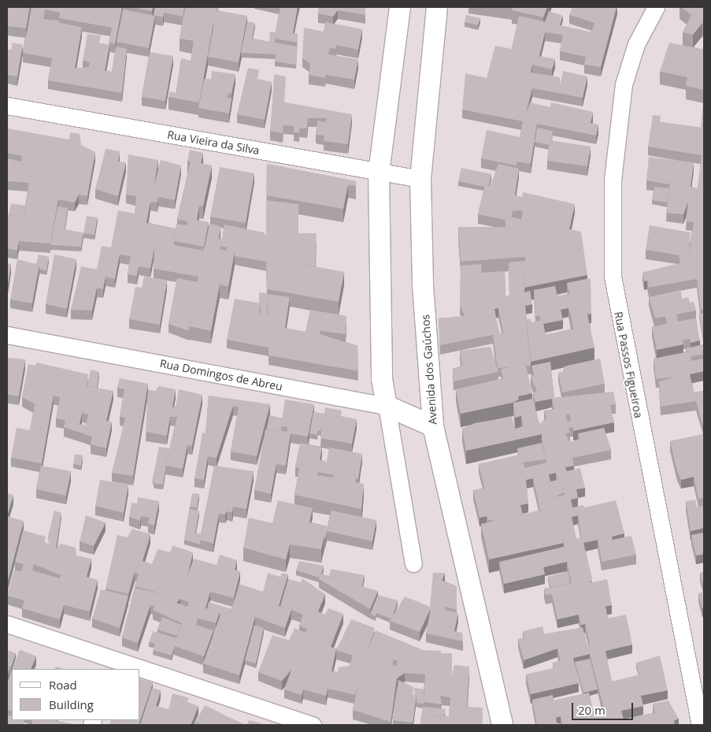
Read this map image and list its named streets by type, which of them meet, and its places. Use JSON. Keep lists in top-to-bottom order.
{
  "streets": {
    "street": [
      "Rua Vieira da Silva",
      "Rua Passos Figueiroa",
      "Avenida dos Gaúchos",
      "Rua Domingos de Abreu"
    ]
  },
  "crossings": [
    ["Rua Vieira da Silva", "Avenida dos Gaúchos"],
    ["Avenida dos Gaúchos", "Rua Domingos de Abreu"]
  ],
  "legend": ["Road", "Building"],
  "scale_bar": "20 m"
}
